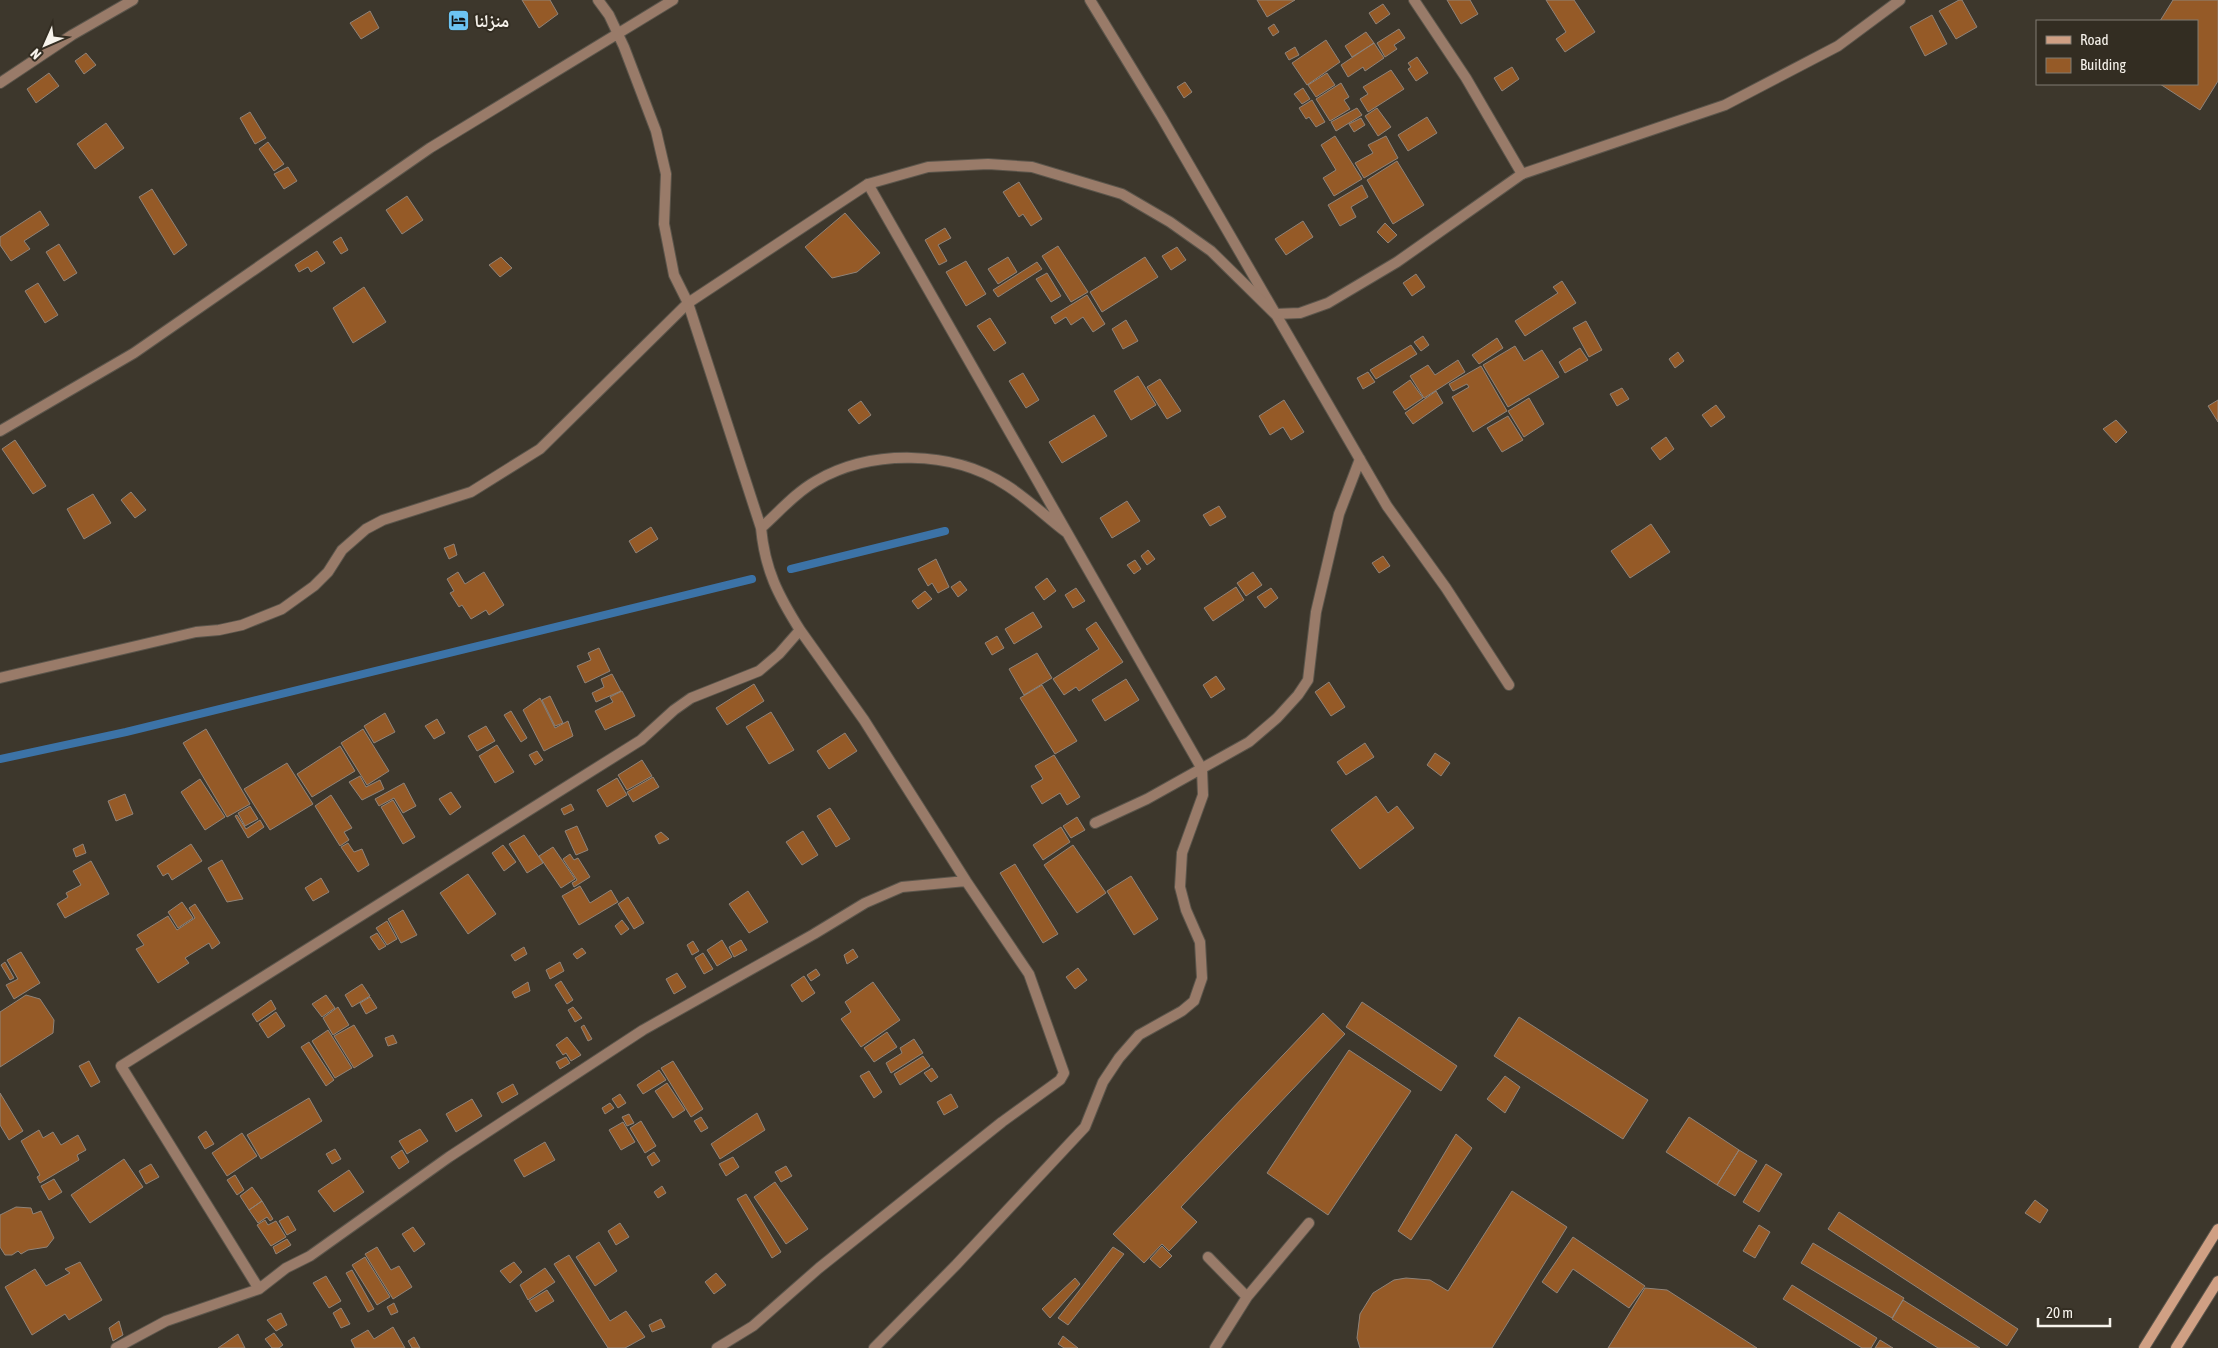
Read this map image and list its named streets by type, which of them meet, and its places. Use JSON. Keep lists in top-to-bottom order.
{
  "places": {
    "hotel": ["منزلنا"]
  },
  "legend": ["Road", "Building"],
  "scale_bar": "20 m",
  "north": "bottom left"
}
